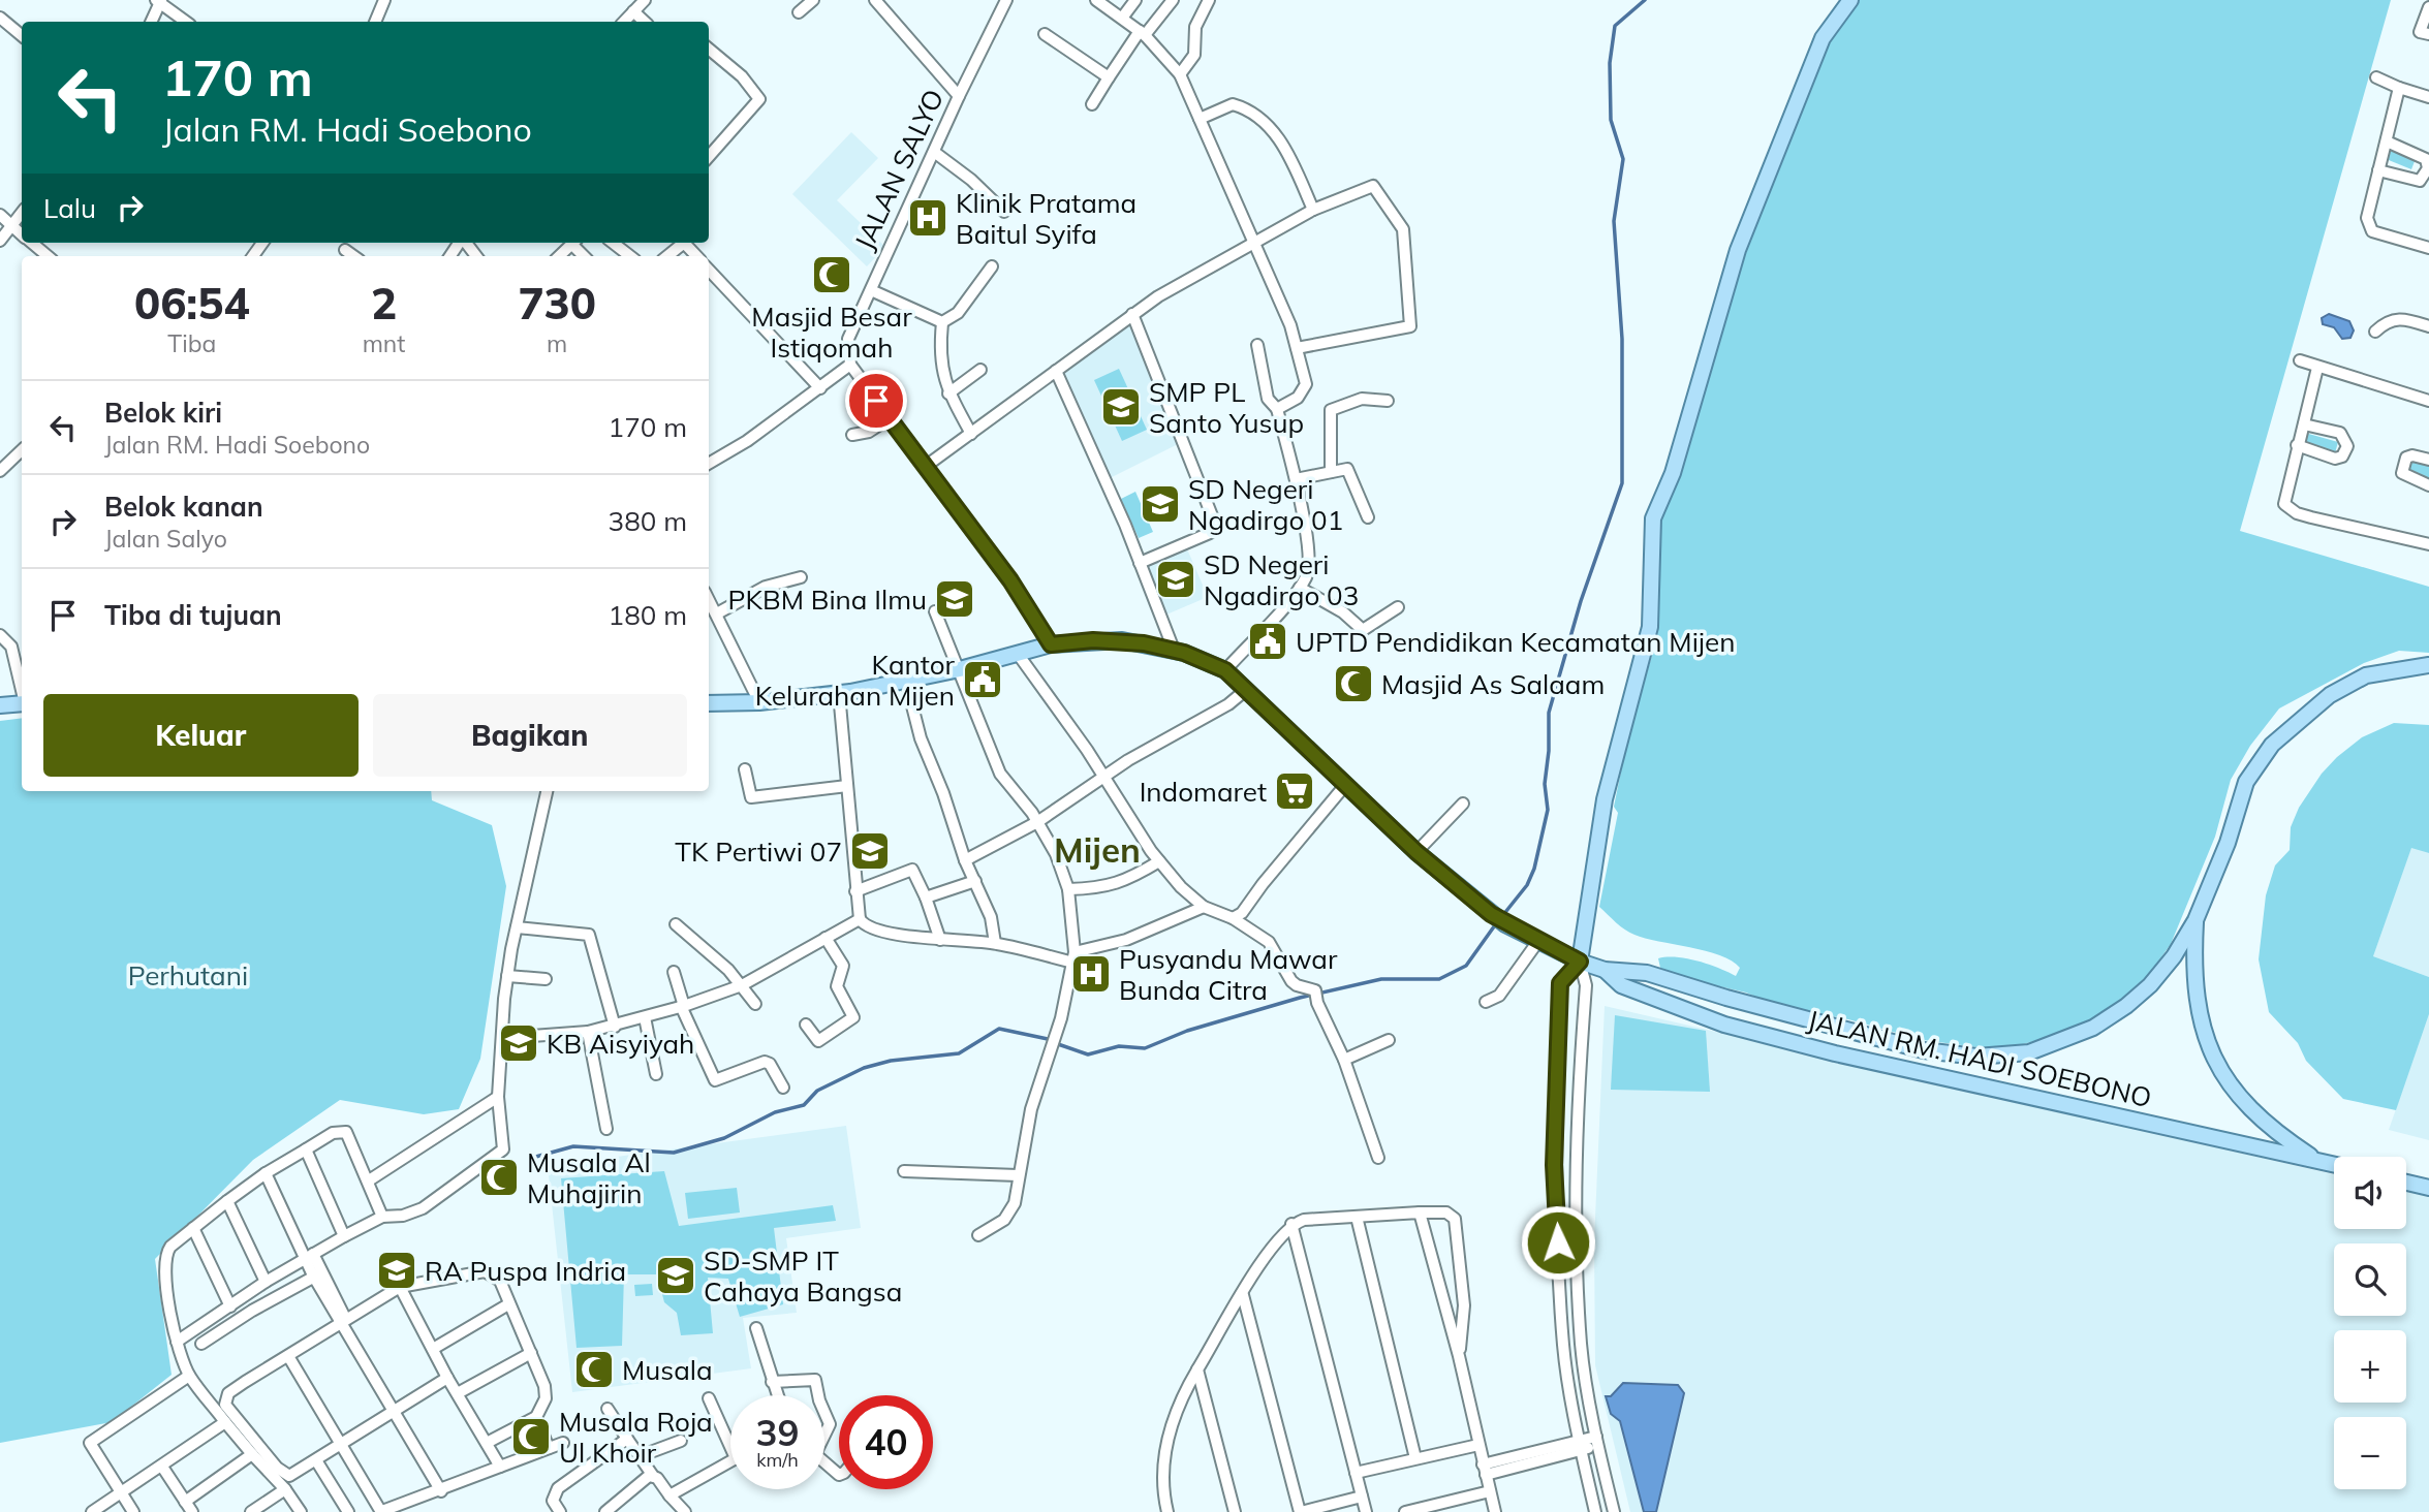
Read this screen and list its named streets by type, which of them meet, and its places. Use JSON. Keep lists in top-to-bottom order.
{
  "streets": {
    "main road": ["JALAN RM. HADI SOEBONO"],
    "street": ["JALAN SALYO"]
  },
  "districts": ["Mijen"],
  "parks": ["Perhutani"],
  "places": {
    "hospital": ["Klinik Pratama Baitul Syifa", "Pusyandu Mawar Bunda Citra"],
    "mosque": [
      "Masjid Besar Istiqomah",
      "Masjid As Salaam",
      "Musala Al Muhajirin",
      "Musala",
      "Musala Roja Ul Khoir"
    ],
    "school or university": [
      "SMP PL Santo Yusup",
      "SD Negeri Ngadirgo 01",
      "SD Negeri Ngadirgo 03",
      "PKBM Bina Ilmu",
      "TK Pertiwi 07",
      "KB Aisyiyah",
      "RA Puspa Indria",
      "SD-SMP IT Cahaya Bangsa"
    ],
    "public building": ["UPTD Pendidikan Kecamatan Mijen", "Kantor Kelurahan Mijen"],
    "supermarket": ["Indomaret"]
  },
  "page": {
    "turn": ["170 m", "Jalan RM. Hadi Soebono"],
    "then": "Lalu",
    "eta": [
      "06:54",
      "Tiba",
      "2",
      "mnt",
      "730",
      "m"
    ],
    "list": [
      {
        "name": "Belok kiri",
        "note": "Jalan RM. Hadi Soebono",
        "value": "170 m"
      },
      {
        "name": "Belok kanan",
        "note": "Jalan Salyo",
        "value": "380 m"
      },
      {
        "name": "Tiba di tujuan",
        "value": "180 m"
      }
    ],
    "buttons": ["Keluar", "Bagikan"],
    "map_buttons": ["+", "−"],
    "speed": "39 km/h",
    "limit": "40"
  }
}
